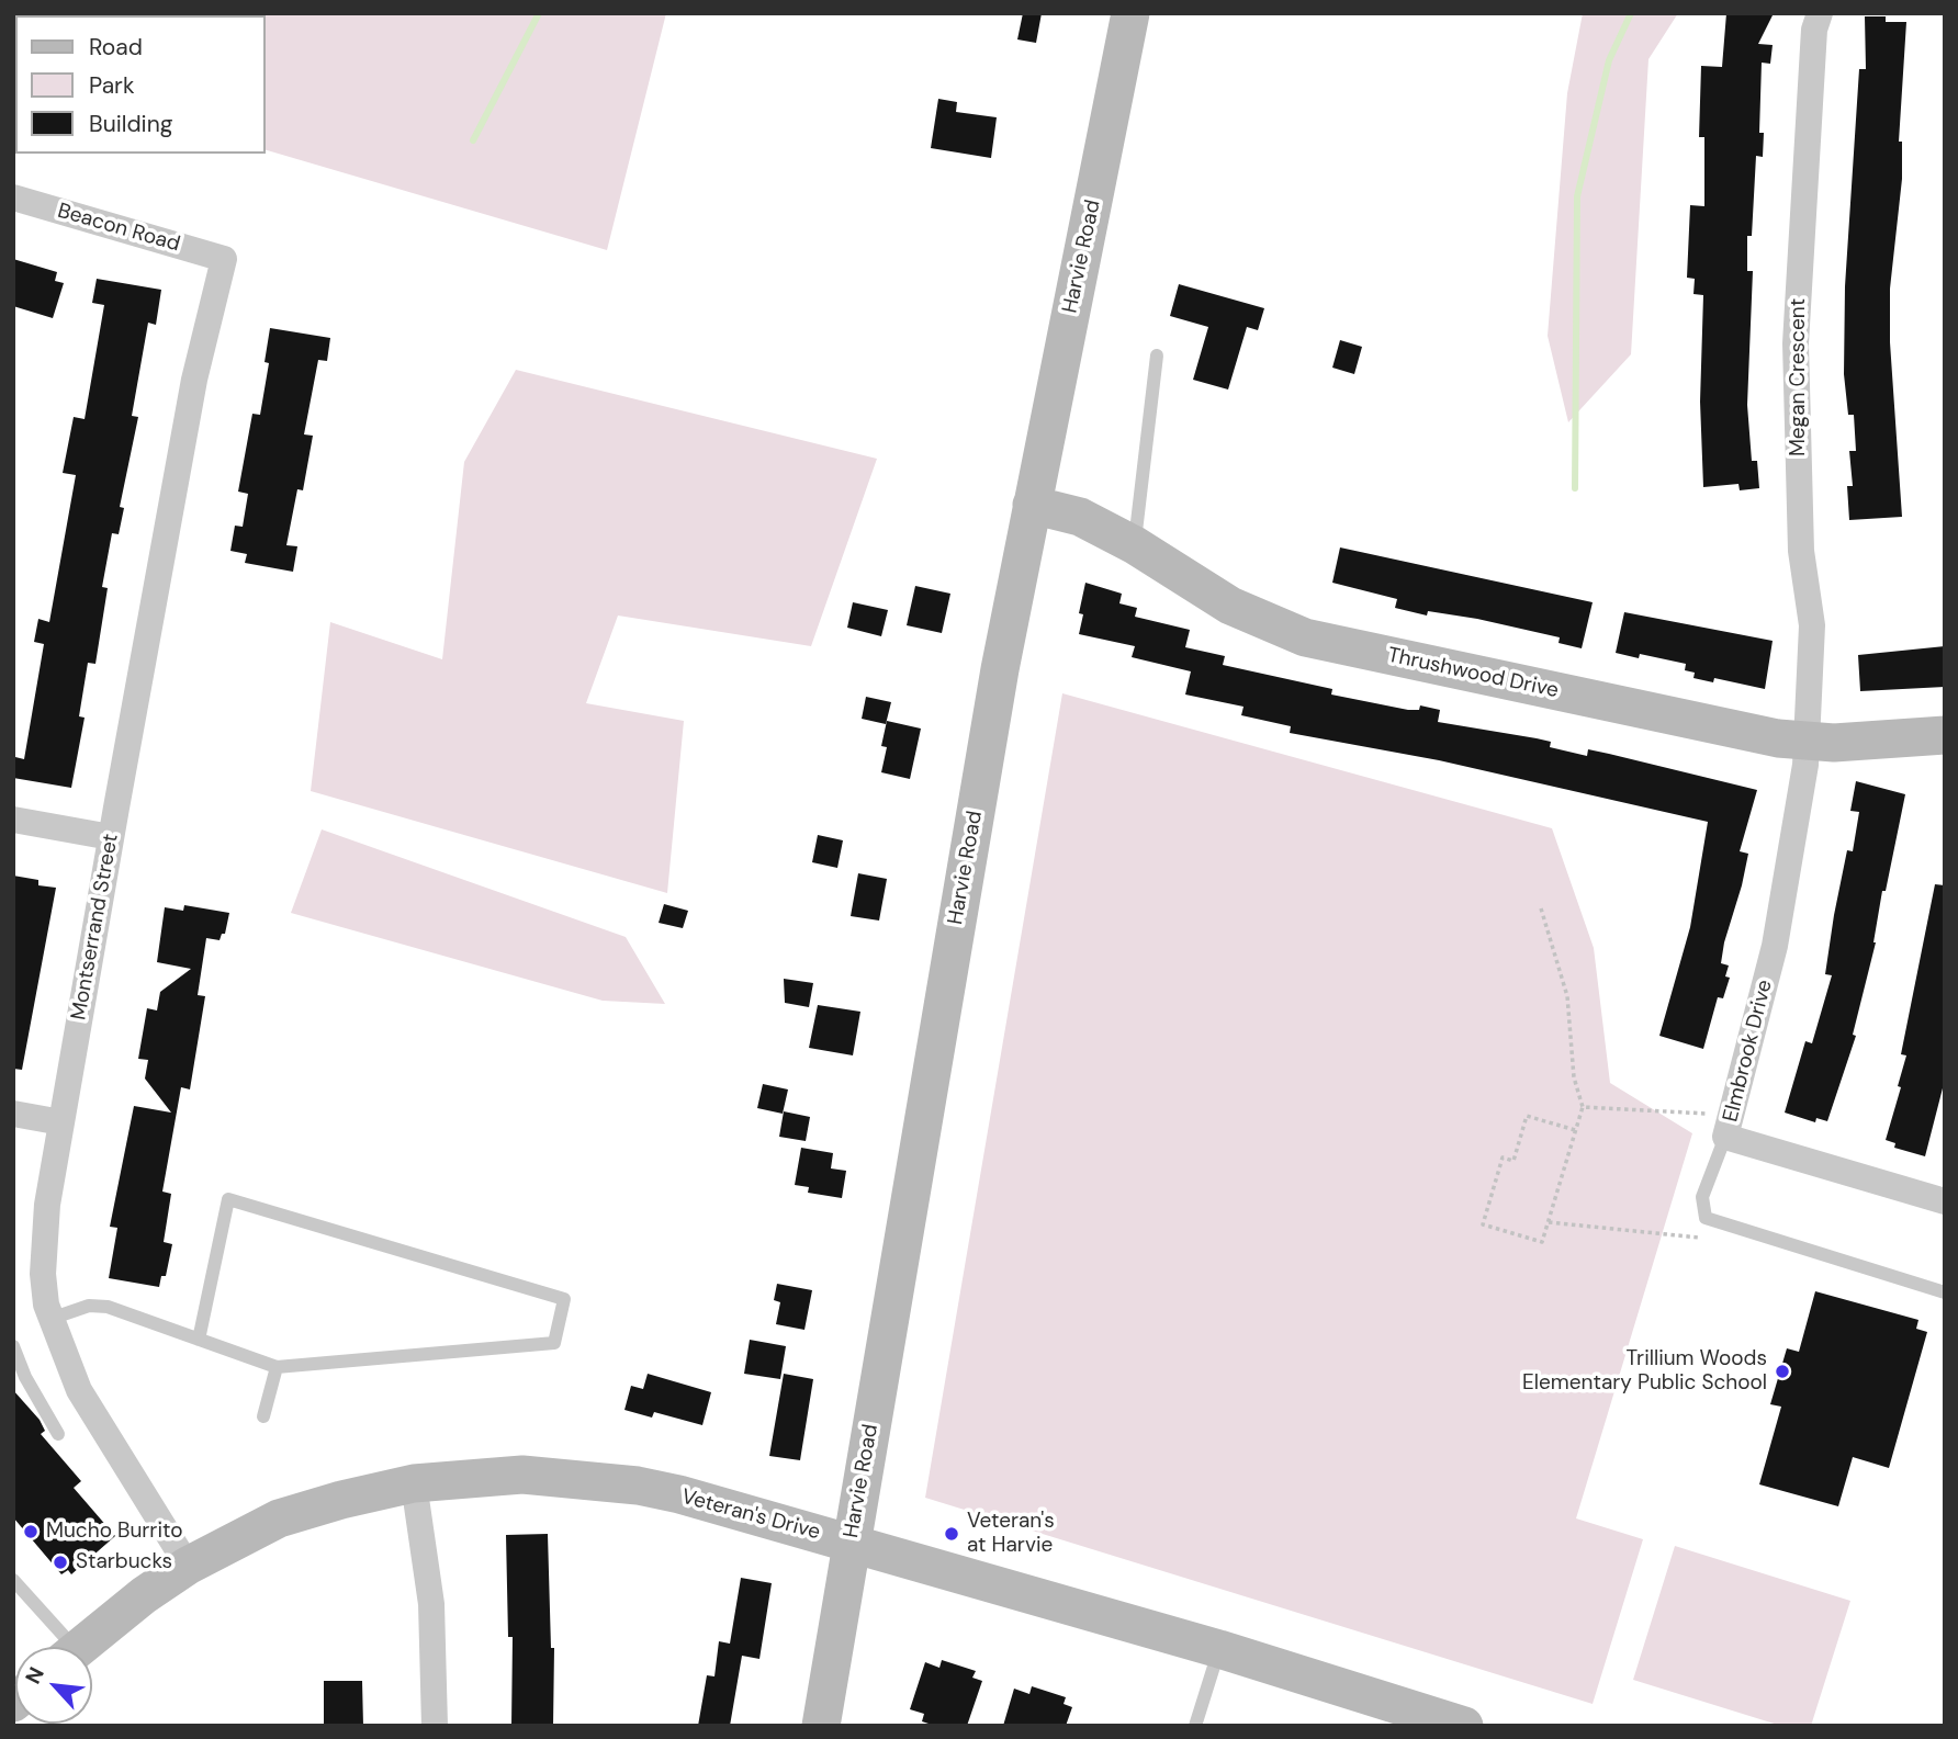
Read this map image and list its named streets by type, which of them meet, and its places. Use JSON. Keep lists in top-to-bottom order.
{
  "streets": {
    "street": [
      "Beacon Road",
      "Harvie Road",
      "Megan Crescent",
      "Thrushwood Drive",
      "Montserrand Street",
      "Elmbrook Drive",
      "Veteran's Drive"
    ]
  },
  "crossings": [
    ["Beacon Road", "Montserrand Street"],
    ["Harvie Road", "Thrushwood Drive"],
    ["Harvie Road", "Veteran's Drive"],
    ["Megan Crescent", "Thrushwood Drive"],
    ["Megan Crescent", "Elmbrook Drive"],
    ["Thrushwood Drive", "Elmbrook Drive"],
    ["Montserrand Street", "Veteran's Drive"]
  ],
  "places": [
    "Trillium Woods Elementary Public School",
    "Mucho Burrito",
    "Veteran's at Harvie",
    "Starbucks"
  ],
  "legend": ["Road", "Park", "Building"],
  "north": "top left"
}
